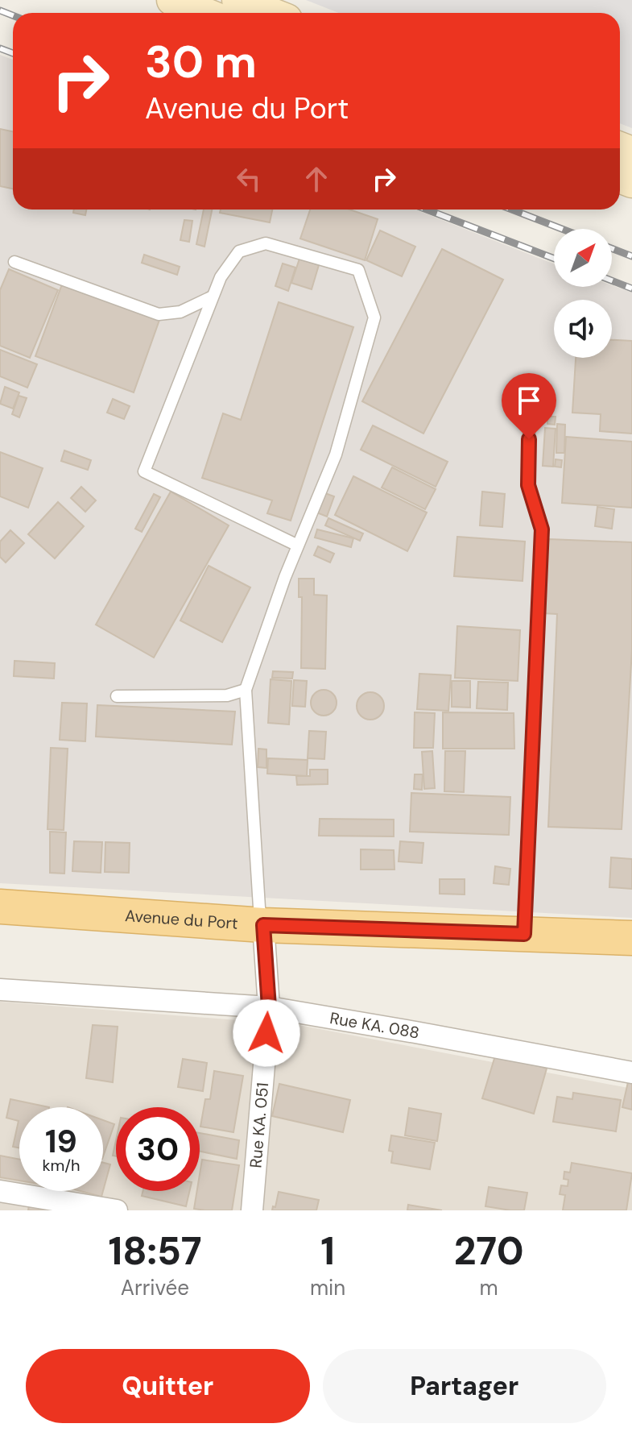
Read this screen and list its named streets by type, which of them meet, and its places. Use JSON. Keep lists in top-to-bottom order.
{
  "streets": {
    "main road": ["Avenue du Port"],
    "street": ["Rue KA. 088", "Rue KA. 051"]
  },
  "crossings": [
    ["Avenue du Port", "Rue KA. 051"],
    ["Rue KA. 088", "Rue KA. 051"]
  ],
  "north": "top right",
  "page": {
    "turn": ["30 m", "Avenue du Port"],
    "speed": "19 km/h",
    "limit": "30",
    "eta": [
      "18:57",
      "Arrivée",
      "1",
      "min",
      "270",
      "m"
    ],
    "buttons": ["Quitter", "Partager"]
  }
}
